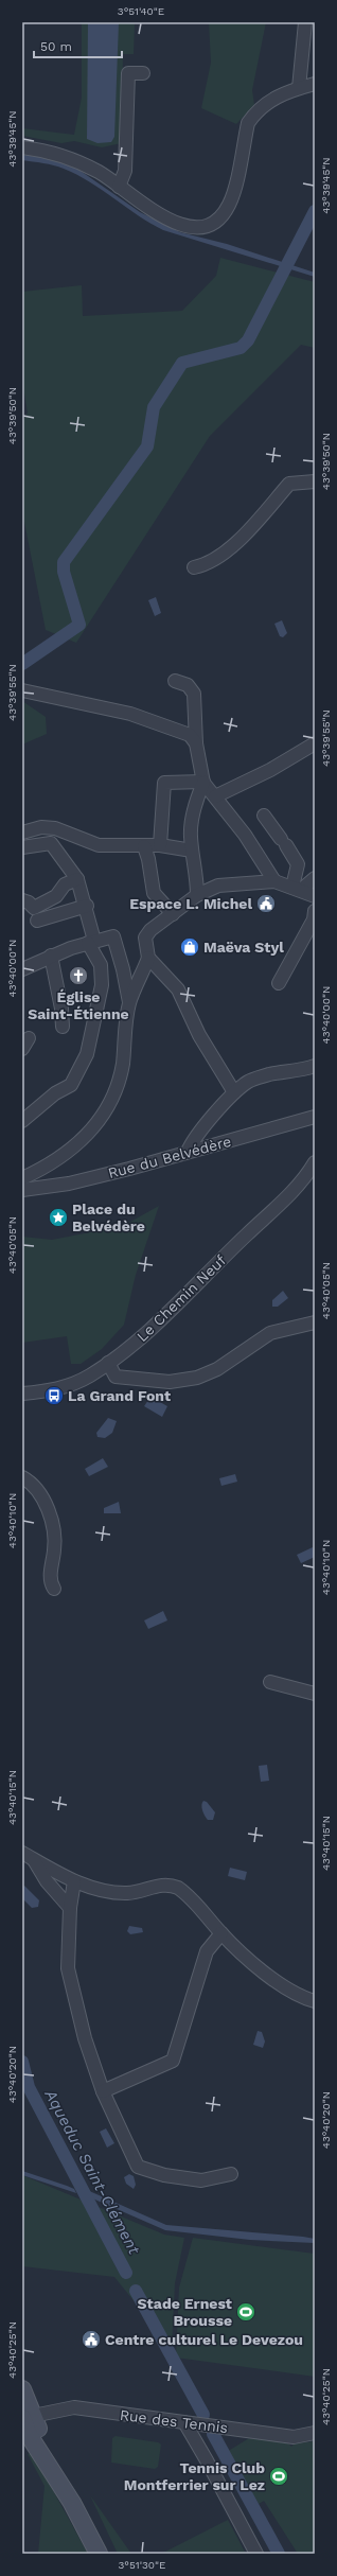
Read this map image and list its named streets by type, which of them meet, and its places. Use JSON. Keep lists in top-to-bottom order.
{
  "streets": {
    "street": ["Rue du Belvédère", "Le Chemin Neuf", "Rue des Tennis"]
  },
  "water": ["Aqueduc Saint-Clément"],
  "places": {
    "public building": ["Espace L. Michel", "Centre culturel Le Devezou"],
    "shop": ["Maëva Styl"],
    "church": ["Église Saint-Étienne"],
    "place": ["Place du Belvédère"],
    "bus stop": ["La Grand Font"],
    "sports": ["Stade Ernest Brousse", "Tennis Club Montferrier sur Lez"]
  },
  "scale_bar": "50 m",
  "coordinates": [
    "3°51'40\"E",
    "43°39'45\"N",
    "43°39'50\"N",
    "43°39'55\"N",
    "43°40'00\"N",
    "43°40'05\"N",
    "43°40'10\"N",
    "43°40'15\"N",
    "43°40'20\"N",
    "43°40'25\"N",
    "3°51'30\"E"
  ]
}
